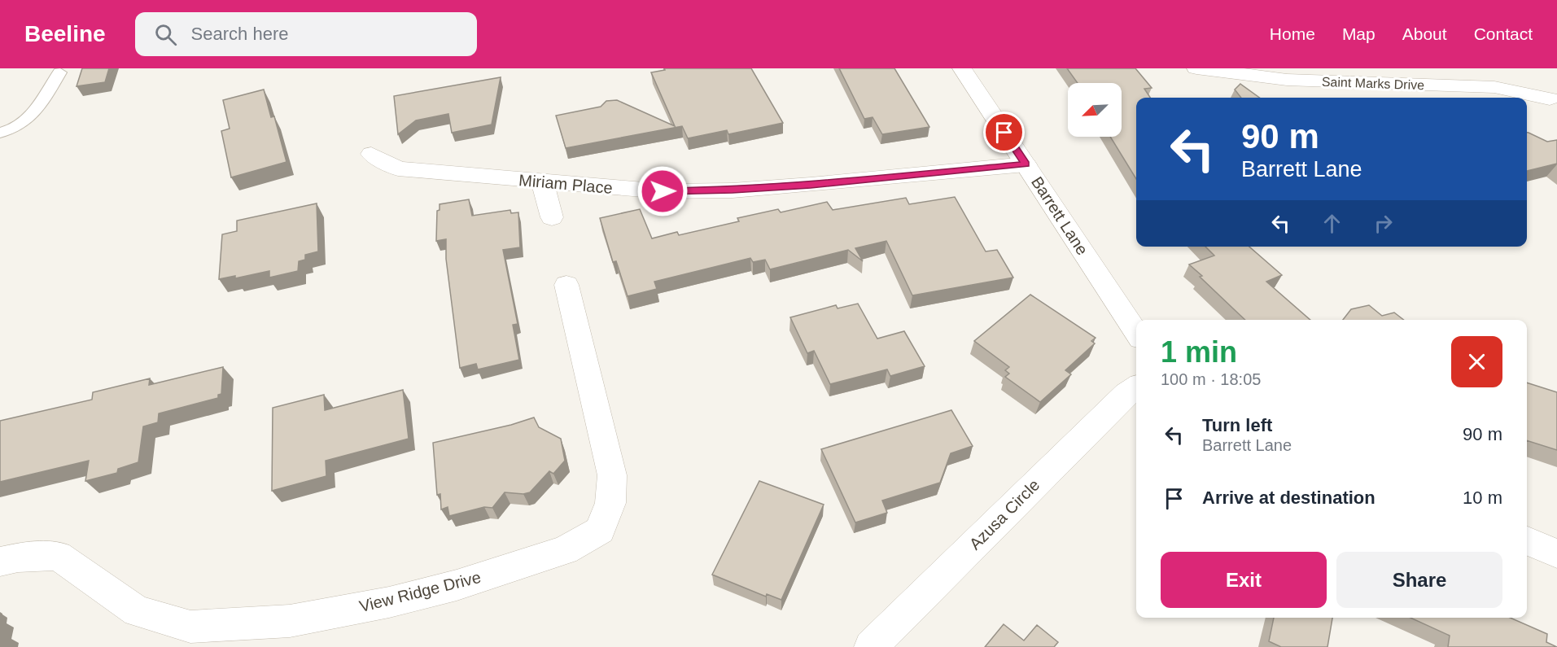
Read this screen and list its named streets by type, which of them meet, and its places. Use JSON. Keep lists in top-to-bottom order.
{
  "streets": {
    "street": [
      "Saint Marks Drive",
      "Miriam Place",
      "Barrett Lane",
      "Azusa Circle",
      "View Ridge Drive"
    ]
  },
  "crossings": [
    ["Miriam Place", "Barrett Lane"]
  ],
  "north": "bottom left",
  "page": {
    "header": "Beeline",
    "search": "Search here",
    "nav": [
      "Home",
      "Map",
      "About",
      "Contact"
    ],
    "turn": ["90 m", "Barrett Lane"],
    "heading": ["1 min", "100 m · 18:05"],
    "list": [
      {
        "name": "Turn left",
        "note": "Barrett Lane",
        "value": "90 m"
      },
      {
        "name": "Arrive at destination",
        "value": "10 m"
      }
    ],
    "buttons": ["Exit", "Share"]
  }
}
